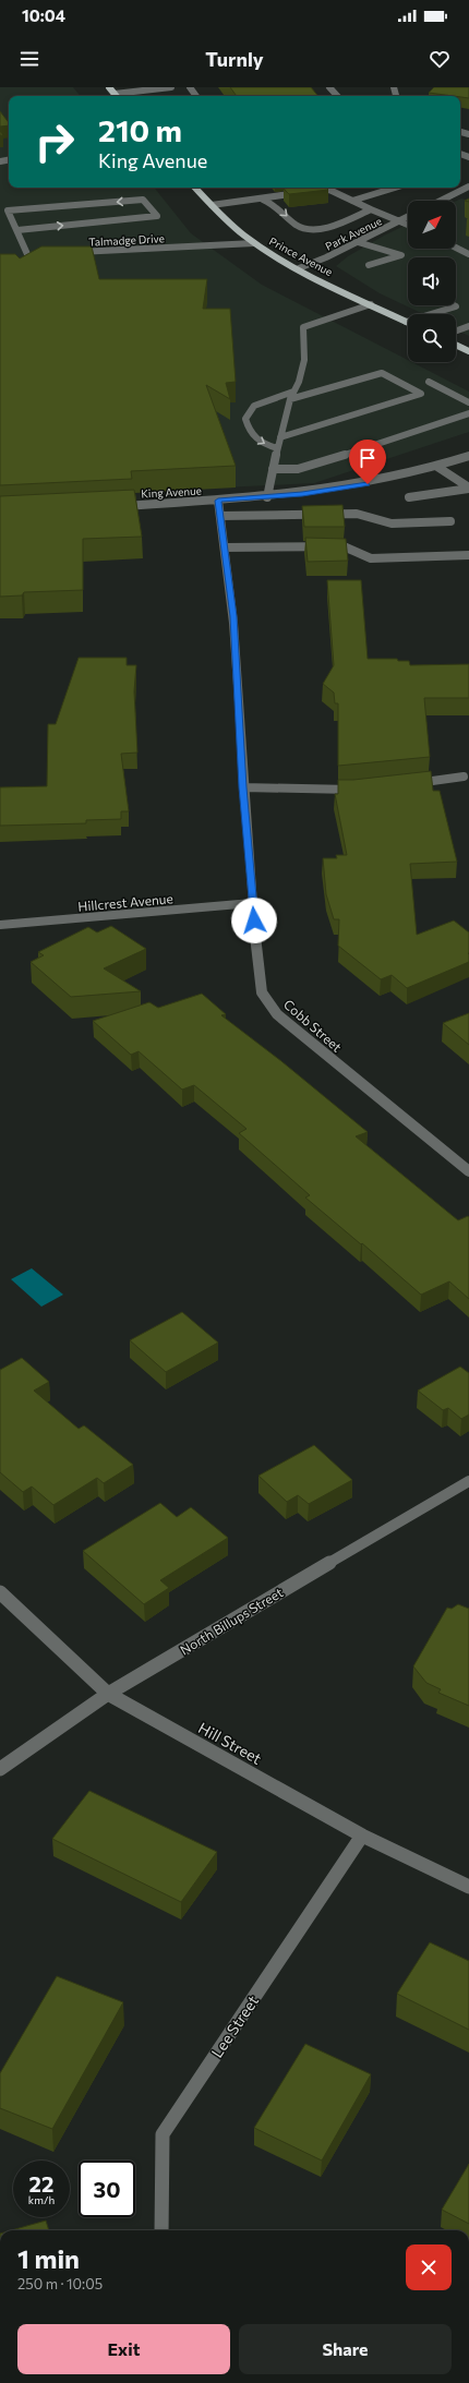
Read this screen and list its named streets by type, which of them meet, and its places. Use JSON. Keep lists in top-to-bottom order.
{
  "streets": {
    "main road": ["Prince Avenue"],
    "street": [
      "Park Avenue",
      "Talmadge Drive",
      "King Avenue",
      "Hillcrest Avenue",
      "Cobb Street",
      "North Billups Street",
      "Hill Street",
      "Lee Street"
    ]
  },
  "crossings": [
    ["Park Avenue", "Prince Avenue"],
    ["Talmadge Drive", "Prince Avenue"],
    ["King Avenue", "Cobb Street"],
    ["Hillcrest Avenue", "Cobb Street"],
    ["North Billups Street", "Hill Street"],
    ["Hill Street", "Lee Street"]
  ],
  "north": "top right",
  "page": {
    "status": "10:04",
    "header": "Turnly",
    "turn": ["210 m", "King Avenue"],
    "speed": "22 km/h",
    "limit": "30",
    "heading": ["1 min", "250 m · 10:05"],
    "buttons": ["Exit", "Share"]
  }
}
